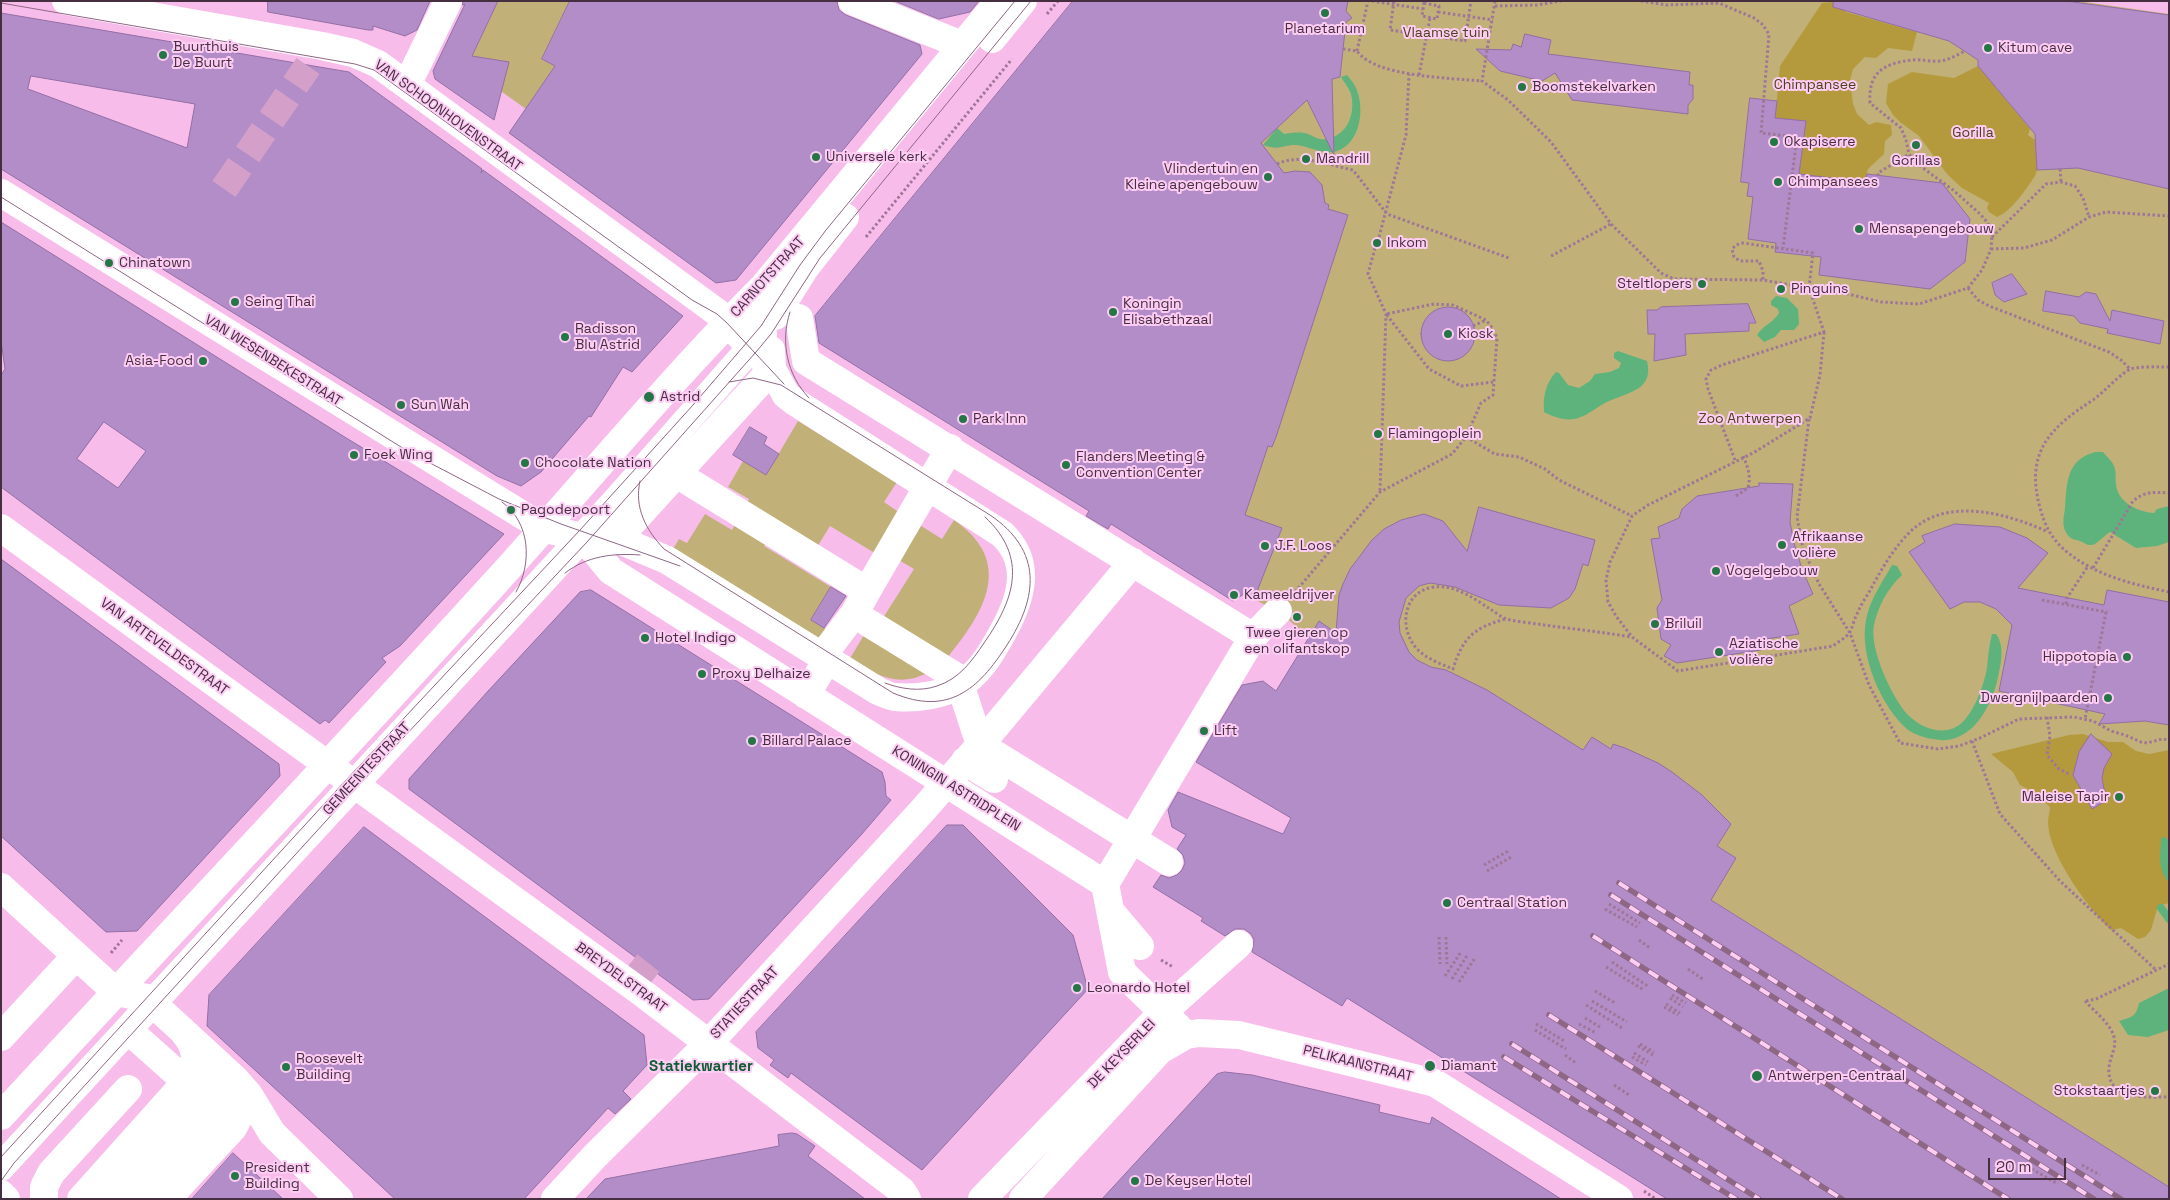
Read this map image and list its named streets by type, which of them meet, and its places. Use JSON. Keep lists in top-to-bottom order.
{
  "streets": {
    "street": [
      "VAN SCHOONHOVENSTRAAT",
      "CARNOTSTRAAT",
      "VAN WESENBEKESTRAAT",
      "VAN ARTEVELDESTRAAT",
      "GEMEENTESTRAAT",
      "KONINGIN ASTRIDPLEIN",
      "BREYDELSTRAAT",
      "STATIESTRAAT",
      "DE KEYSERLEI",
      "PELIKAANSTRAAT"
    ]
  },
  "crossings": [
    ["VAN SCHOONHOVENSTRAAT", "CARNOTSTRAAT"],
    ["VAN ARTEVELDESTRAAT", "BREYDELSTRAAT"],
    ["GEMEENTESTRAAT", "KONINGIN ASTRIDPLEIN"],
    ["GEMEENTESTRAAT", "BREYDELSTRAAT"],
    ["KONINGIN ASTRIDPLEIN", "STATIESTRAAT"],
    ["BREYDELSTRAAT", "STATIESTRAAT"],
    ["DE KEYSERLEI", "PELIKAANSTRAAT"]
  ],
  "districts": ["Statiekwartier"],
  "parks": [
    "Vlaamse tuin",
    "Chimpansee",
    "Gorilla",
    "Zoo Antwerpen"
  ],
  "places": [
    "Planetarium",
    "Kitum cave",
    "Buurthuis De Buurt",
    "Boomstekelvarken",
    "Okapiserre",
    "Gorillas",
    "Universele kerk",
    "Mandrill",
    "Vlindertuin en Kleine apengebouw",
    "Chimpansees",
    "Mensapengebouw",
    "Inkom",
    "Chinatown",
    "Steltlopers",
    "Pinguins",
    "Seing Thai",
    "Koningin Elisabethzaal",
    "Kiosk",
    "Radisson Blu Astrid",
    "Asia-Food",
    "Astrid",
    "Sun Wah",
    "Park Inn",
    "Flamingoplein",
    "Foek Wing",
    "Chocolate Nation",
    "Flanders Meeting & Convention Center",
    "Pagodepoort",
    "Afrikaanse volière",
    "J.F. Loos",
    "Vogelgebouw",
    "Kameeldrijver",
    "Twee gieren op een olifantskop",
    "Briluil",
    "Hotel Indigo",
    "Aziatische volière",
    "Hippotopia",
    "Proxy Delhaize",
    "Dwergnijlpaarden",
    "Lift",
    "Billard Palace",
    "Maleise Tapir",
    "Centraal Station",
    "Leonardo Hotel",
    "Diamant",
    "Roosevelt Building",
    "Antwerpen-Centraal",
    "Stokstaartjes",
    "President Building",
    "De Keyser Hotel"
  ],
  "scale_bar": "20 m"
}
